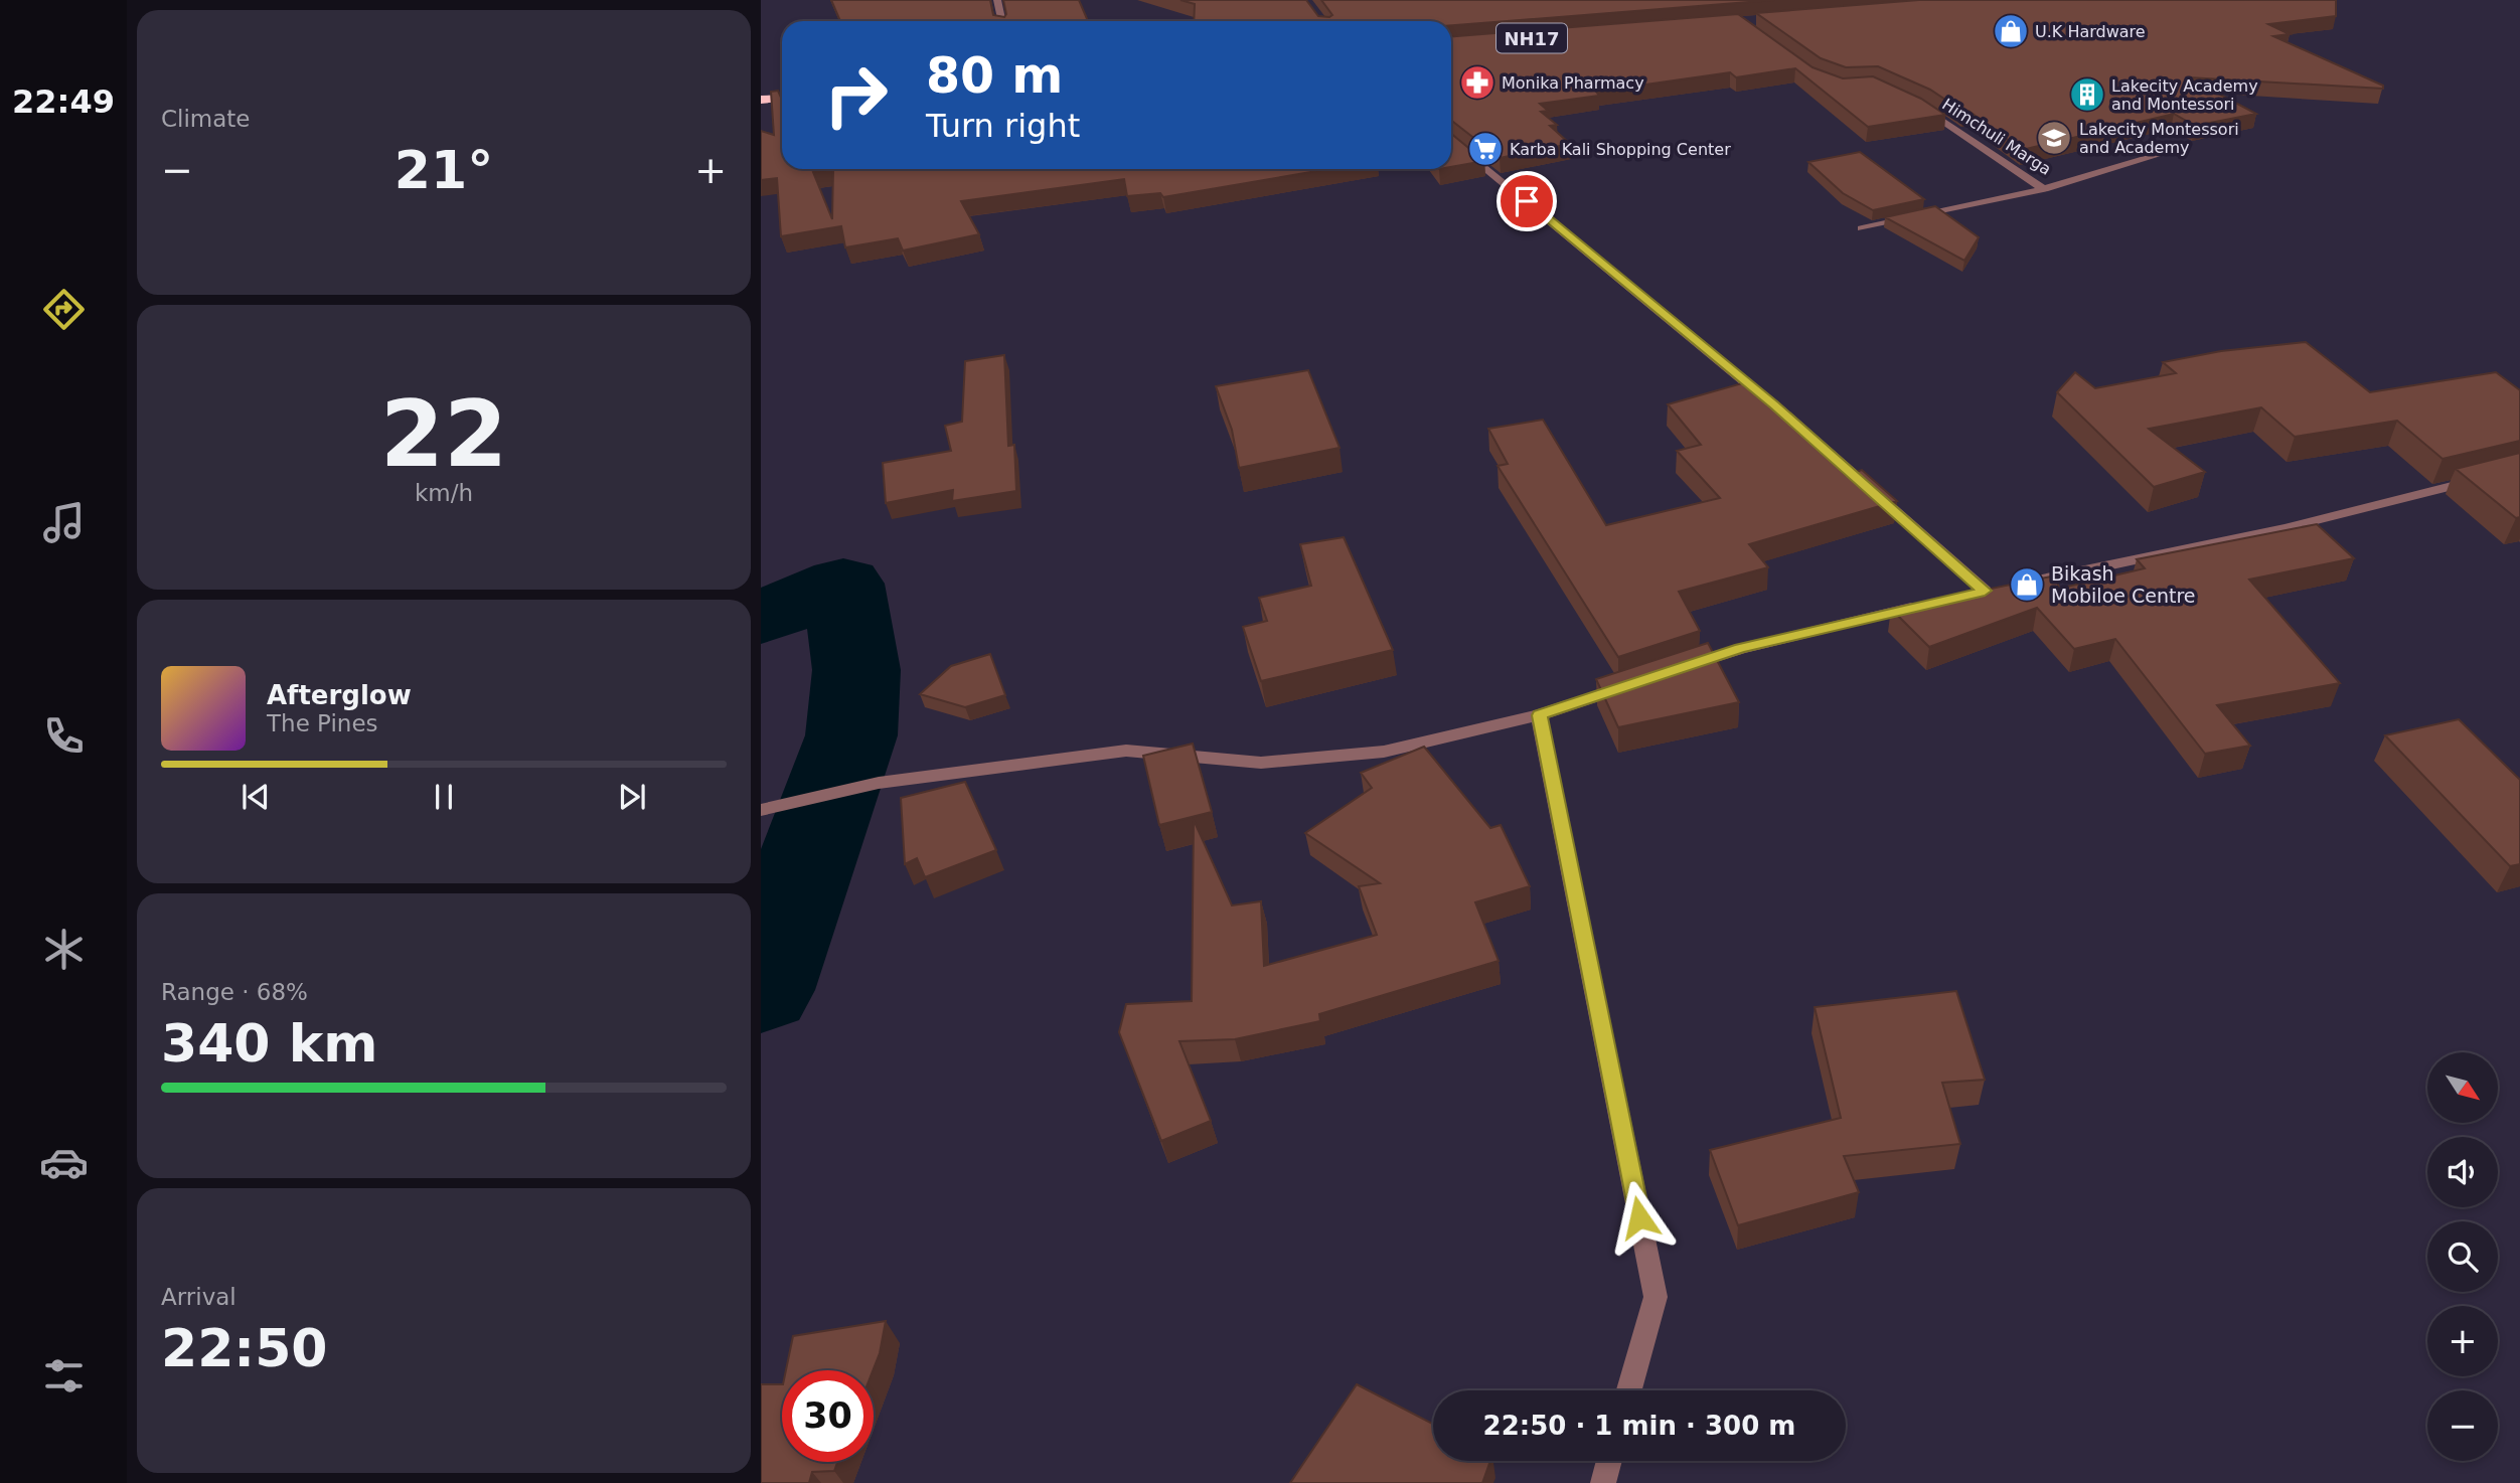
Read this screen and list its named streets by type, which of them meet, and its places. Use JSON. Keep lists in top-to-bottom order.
{
  "streets": {
    "street": ["Himchuli Marga"]
  },
  "places": {
    "shop": ["U.K Hardware", "Bikash Mobiloe Centre"],
    "pharmacy": ["Monika Pharmacy"],
    "building": ["Lakecity Academy and Montessori"],
    "school or university": ["Lakecity Montessori and Academy"],
    "supermarket": ["Karba Kali Shopping Center"]
  },
  "north": "bottom right",
  "page": {
    "tabs": "22:49",
    "tile": [
      "Climate",
      ["22", "km/h"],
      ["Range · 68%", "340 km"],
      ["Arrival", "22:50"]
    ],
    "turn": ["80 m", "Turn right"],
    "heat": ["−", "21°", "+"],
    "song": ["Afterglow", "The Pines"],
    "map_buttons": ["+", "−"],
    "limit": "30",
    "trip": "22:50 · 1 min · 300 m"
  }
}
